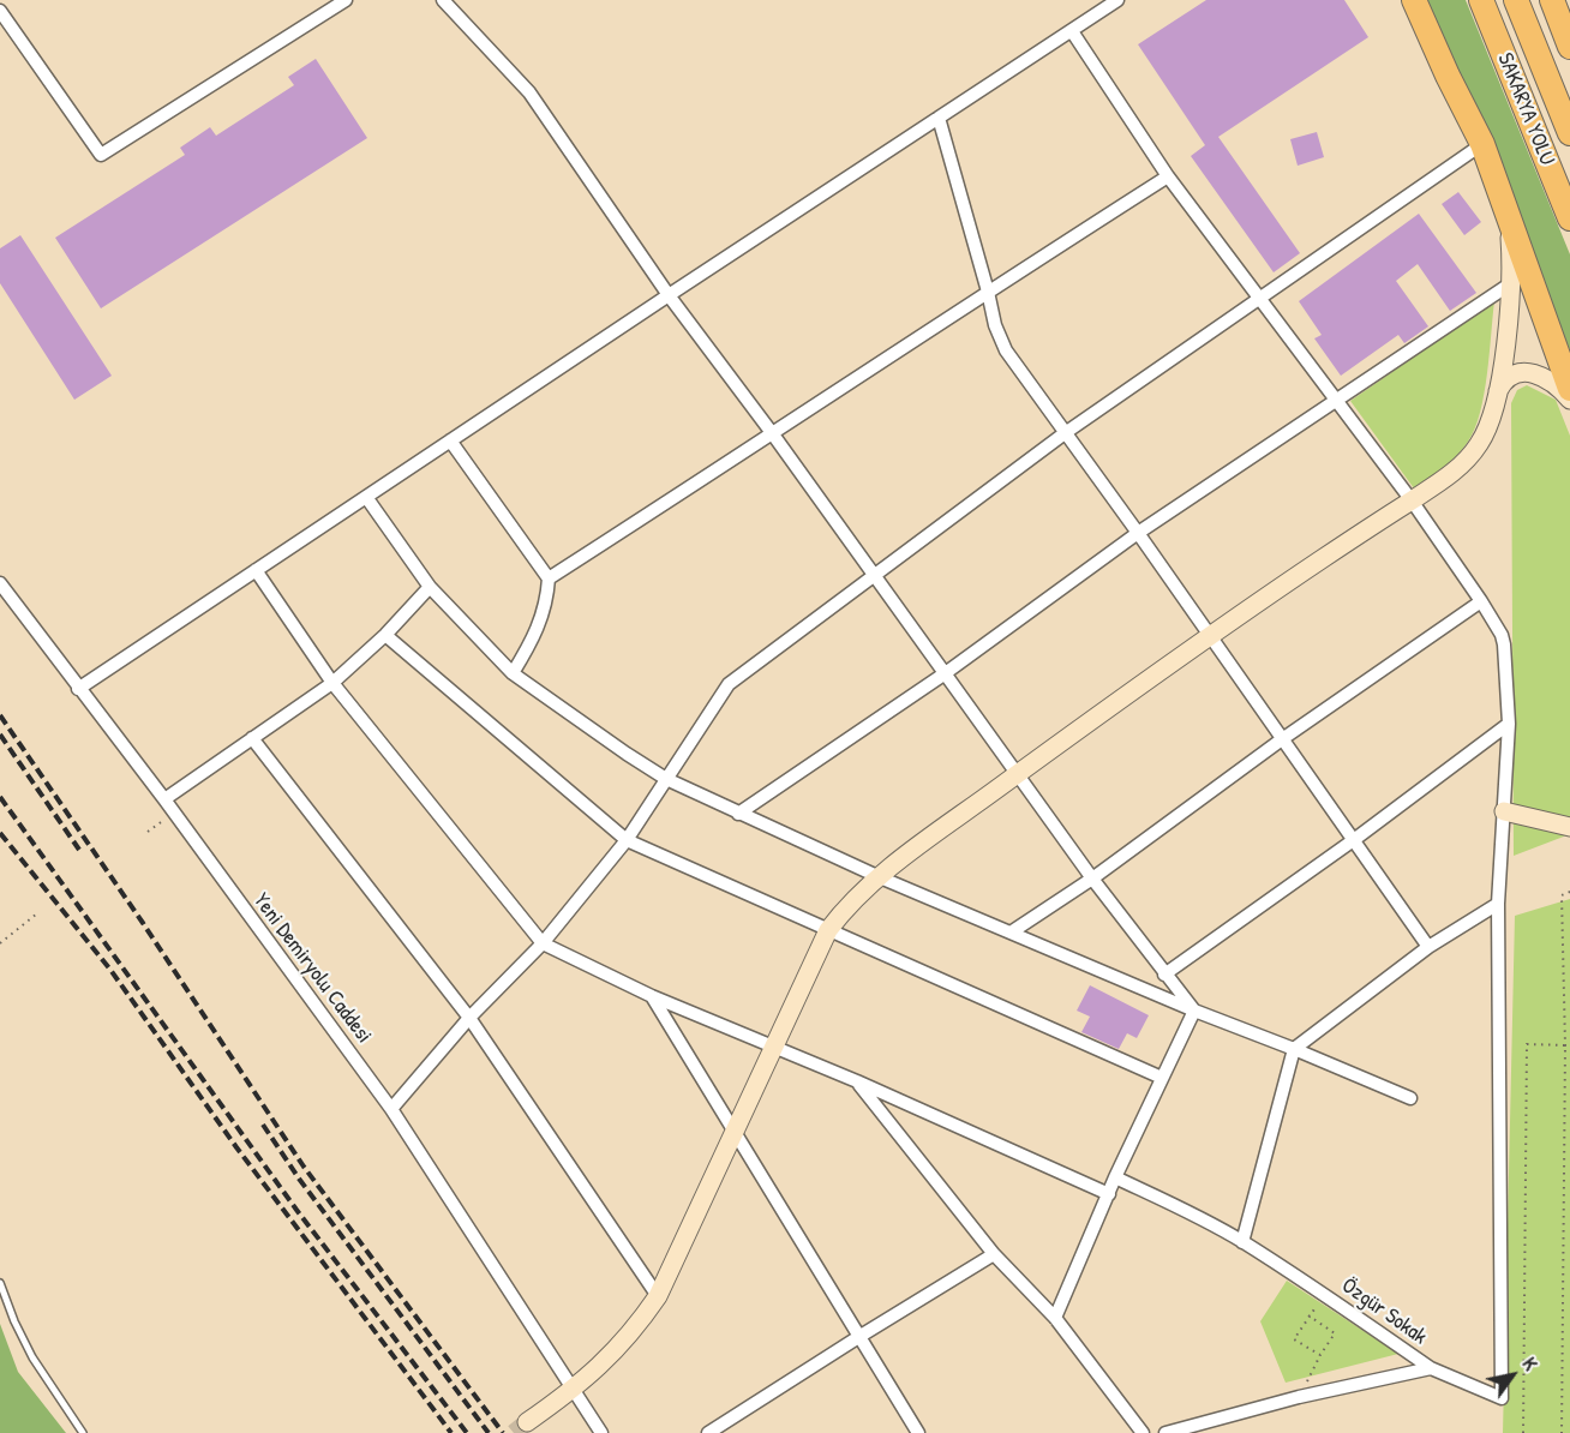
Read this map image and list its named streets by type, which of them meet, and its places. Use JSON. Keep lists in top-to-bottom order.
{
  "streets": {
    "highway": ["SAKARYA YOLU"],
    "street": ["Yeni Demiryolu Caddesi", "Özgür Sokak"]
  },
  "north": "top right"
}
